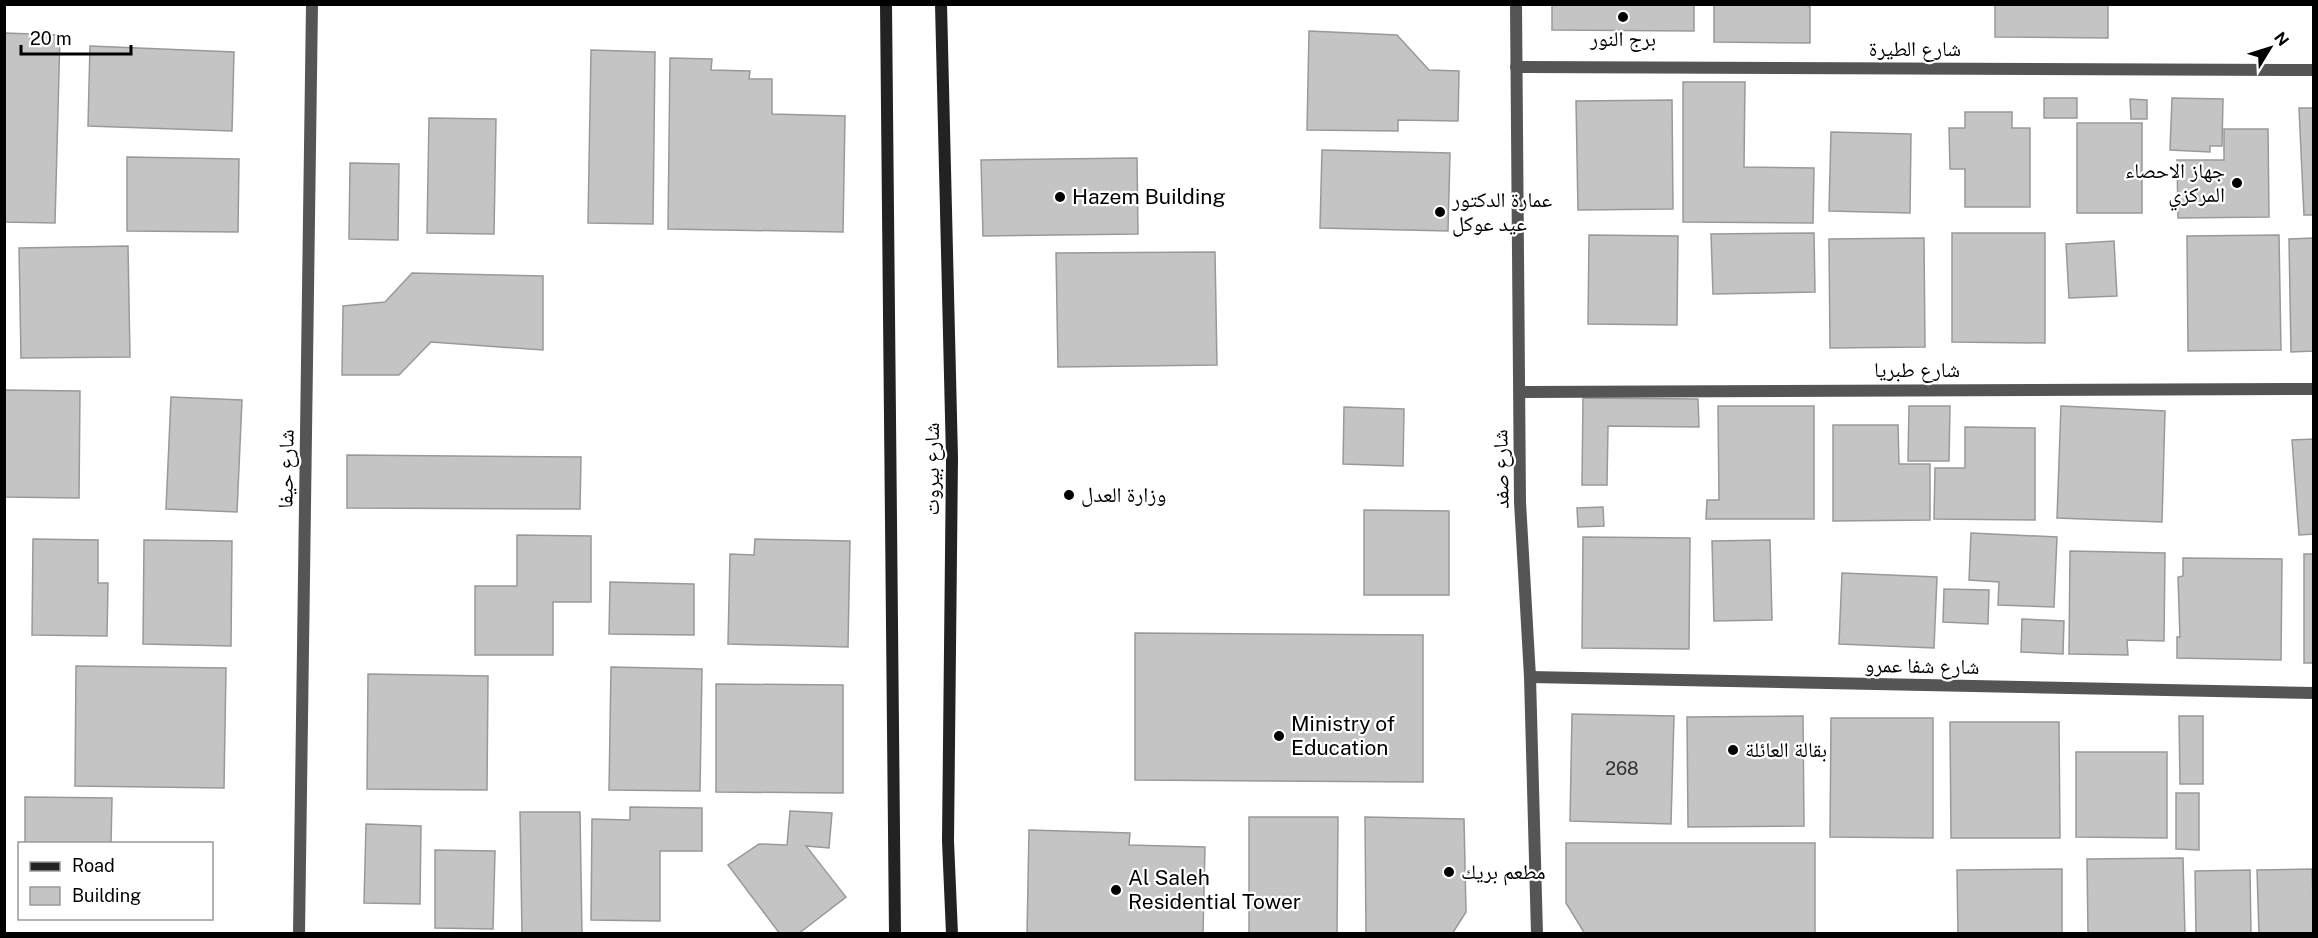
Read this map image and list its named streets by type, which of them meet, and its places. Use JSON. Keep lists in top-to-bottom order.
{
  "streets": {
    "main road": ["شارع بيروت"],
    "street": [
      "شارع الطيرة",
      "شارع طبريا",
      "شارع حيفا",
      "شارع صفد",
      "شارع شفا عمرو"
    ]
  },
  "crossings": [
    ["شارع الطيرة", "شارع صفد"],
    ["شارع طبريا", "شارع صفد"],
    ["شارع صفد", "شارع شفا عمرو"]
  ],
  "places": [
    "برج النور",
    "جهاز الاحصاء المركزي",
    "Hazem Building",
    "عمارة الدكتور عيد عوكل",
    "وزارة العدل",
    "Ministry of Education",
    "بقالة العائلة",
    "مطعم بريك",
    "Al Saleh Residential Tower"
  ],
  "house_numbers": ["268"],
  "legend": ["Road", "Building"],
  "scale_bar": "20 m",
  "north": "top right"
}
